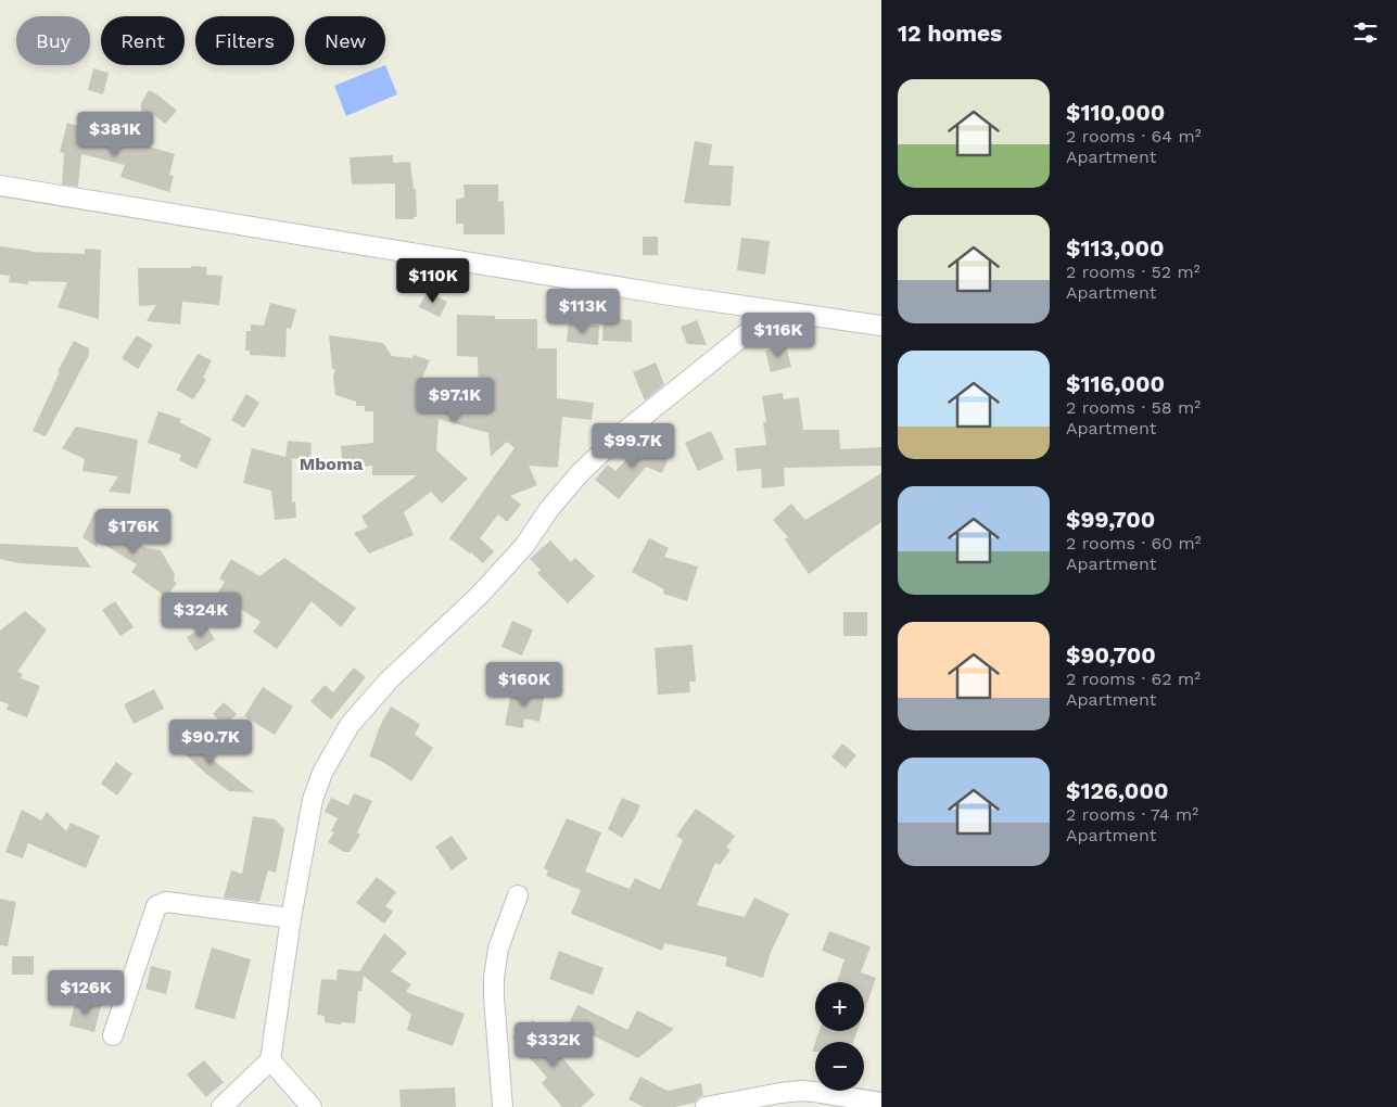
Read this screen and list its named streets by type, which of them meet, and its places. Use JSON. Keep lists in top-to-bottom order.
{
  "districts": ["Mboma"],
  "page": {
    "heading": "12 homes",
    "chip": [
      "Buy",
      "Rent",
      "Filters",
      "New"
    ],
    "list": [
      {
        "name": "$110,000",
        "note": "2 rooms · 64 m² · Apartment"
      },
      {
        "name": "$113,000",
        "note": "2 rooms · 52 m² · Apartment"
      },
      {
        "name": "$116,000",
        "note": "2 rooms · 58 m² · Apartment"
      },
      {
        "name": "$99,700",
        "note": "2 rooms · 60 m² · Apartment"
      },
      {
        "name": "$90,700",
        "note": "2 rooms · 62 m² · Apartment"
      },
      {
        "name": "$126,000",
        "note": "2 rooms · 74 m² · Apartment"
      }
    ],
    "price": [
      "$381K",
      "$110K",
      "$113K",
      "$116K",
      "$97.1K",
      "$99.7K",
      "$176K",
      "$324K",
      "$160K",
      "$90.7K",
      "$126K",
      "$332K"
    ],
    "map_buttons": ["+", "−"]
  }
}
